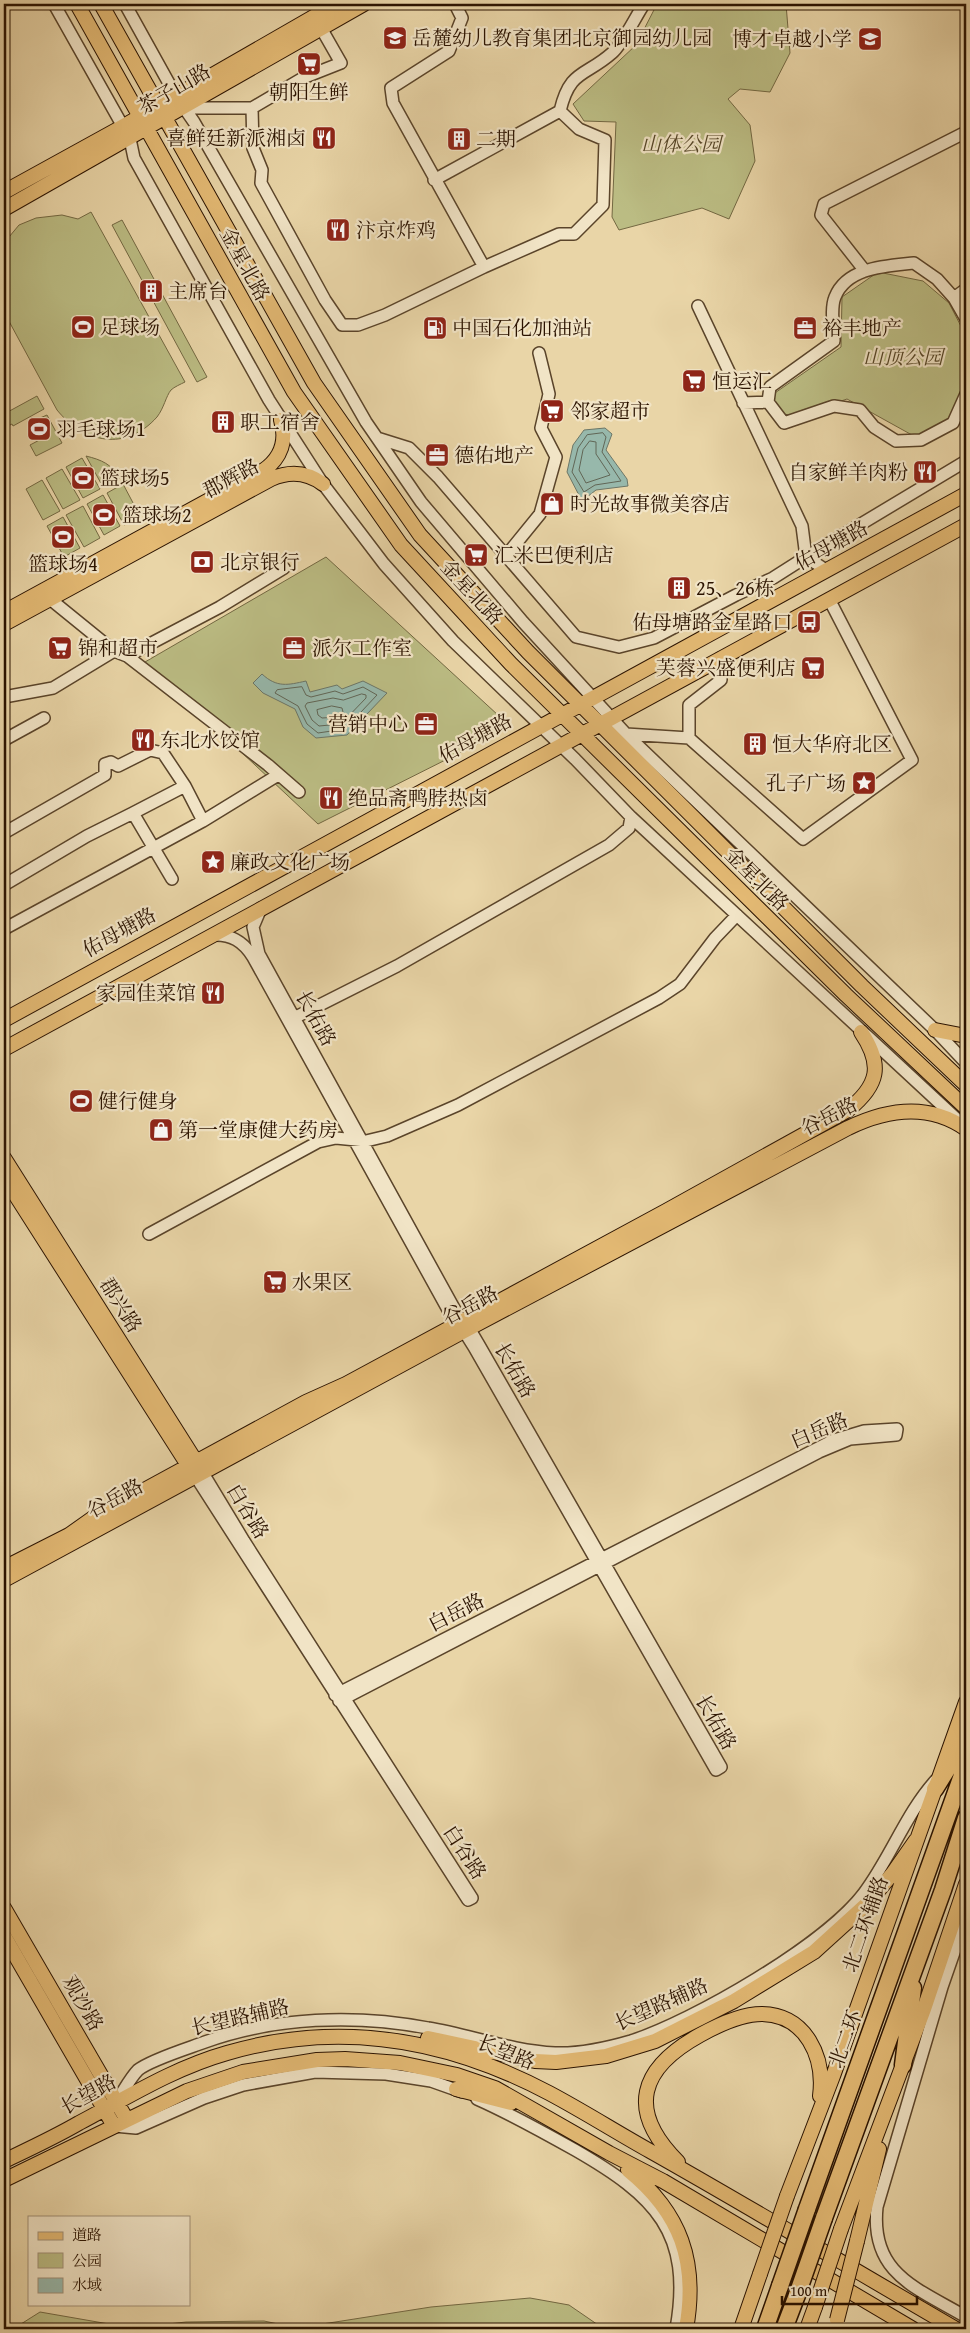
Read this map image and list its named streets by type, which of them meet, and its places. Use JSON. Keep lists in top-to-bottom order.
{
  "streets": {
    "highway": ["北二环"],
    "main road": [
      "茶子山路",
      "金星北路",
      "郡辉路",
      "佑母塘路",
      "谷岳路",
      "郡兴路",
      "北二环辅路",
      "观沙路",
      "长望路"
    ],
    "street": [
      "长佑路",
      "白岳路",
      "白谷路",
      "长望路辅路"
    ]
  },
  "crossings": [
    ["茶子山路", "金星北路"],
    ["金星北路", "佑母塘路"],
    ["长佑路", "谷岳路"],
    ["长佑路", "白岳路"],
    ["谷岳路", "郡兴路"],
    ["谷岳路", "白谷路"],
    ["郡兴路", "白谷路"],
    ["白岳路", "白谷路"],
    ["北二环辅路", "长望路辅路"],
    ["观沙路", "长望路辅路"],
    ["观沙路", "长望路"],
    ["长望路辅路", "长望路"]
  ],
  "parks": ["山体公园", "山顶公园"],
  "places": {
    "school or university": ["岳麓幼儿教育集团北京御园幼儿园", "博才卓越小学"],
    "supermarket": [
      "朝阳生鲜",
      "恒运汇",
      "邻家超市",
      "汇米巴便利店",
      "锦和超市",
      "芙蓉兴盛便利店",
      "水果区"
    ],
    "restaurant": [
      "喜鲜廷新派湘卤",
      "汴京炸鸡",
      "自家鲜羊肉粉",
      "东北水饺馆",
      "绝品斋鸭脖热卤",
      "家园佳菜馆"
    ],
    "building": [
      "二期",
      "主席台",
      "职工宿舍",
      "25、26栋",
      "恒大华府北区"
    ],
    "sports": [
      "足球场",
      "羽毛球场1",
      "篮球场5",
      "篮球场2",
      "篮球场4",
      "健行健身"
    ],
    "fuel station": ["中国石化加油站"],
    "office": [
      "裕丰地产",
      "德佑地产",
      "派尔工作室",
      "营销中心"
    ],
    "shop": ["时光故事微美容店", "第一堂康健大药房"],
    "bank": ["北京银行"],
    "bus stop": ["佑母塘路金星路口"],
    "place": ["孔子广场", "廉政文化广场"]
  },
  "legend": ["道路", "公园", "水域"],
  "scale_bar": "100 m"
}
